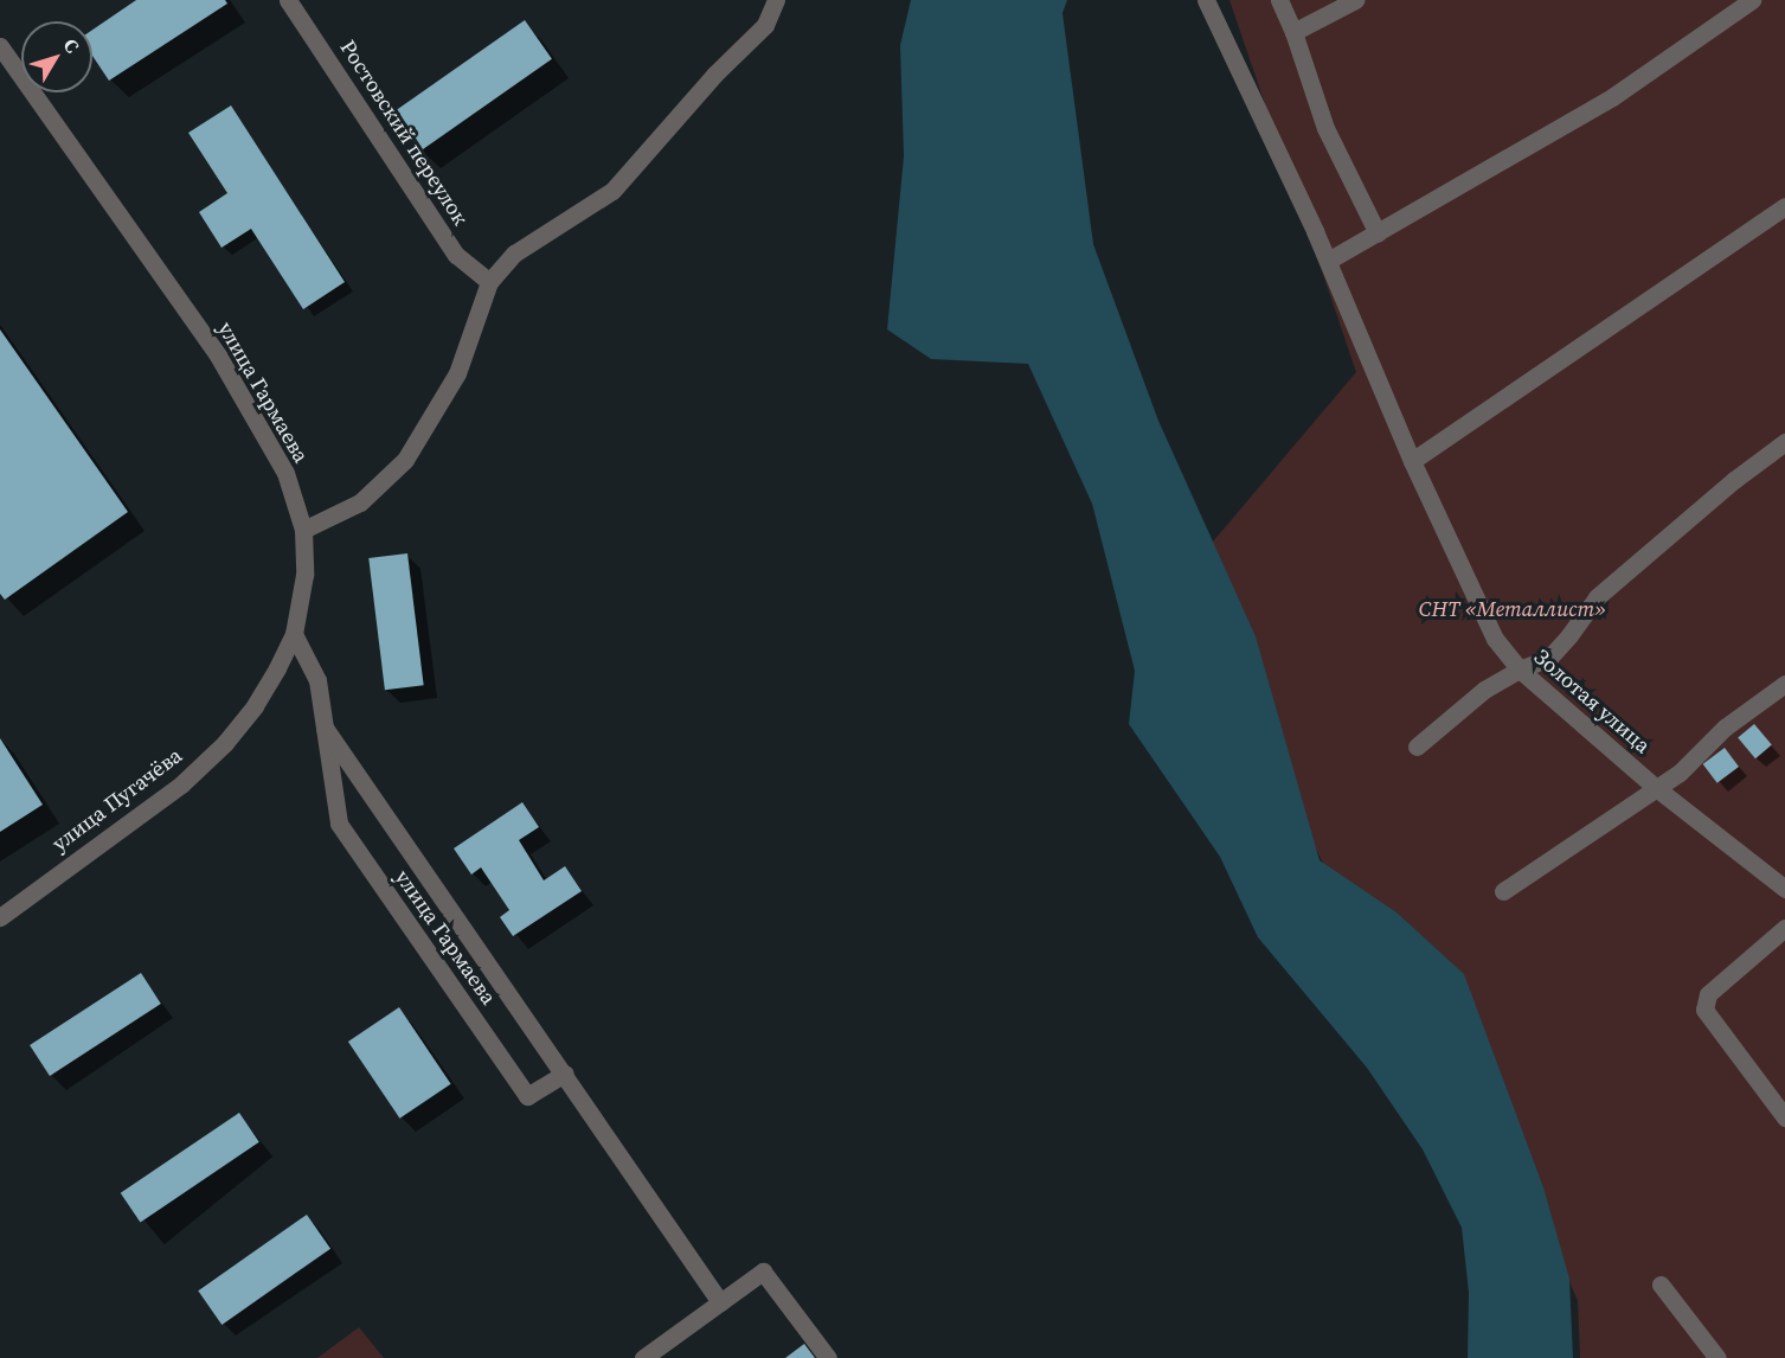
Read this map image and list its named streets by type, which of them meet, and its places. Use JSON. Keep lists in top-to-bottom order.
{
  "streets": {
    "street": [
      "Ростовский переулок",
      "улица Гармаева",
      "Золотая улица",
      "улица Пугачёва"
    ]
  },
  "crossings": [
    ["улица Гармаева", "улица Пугачёва"]
  ],
  "parks": ["СНТ «Металлист»"],
  "north": "top right"
}
